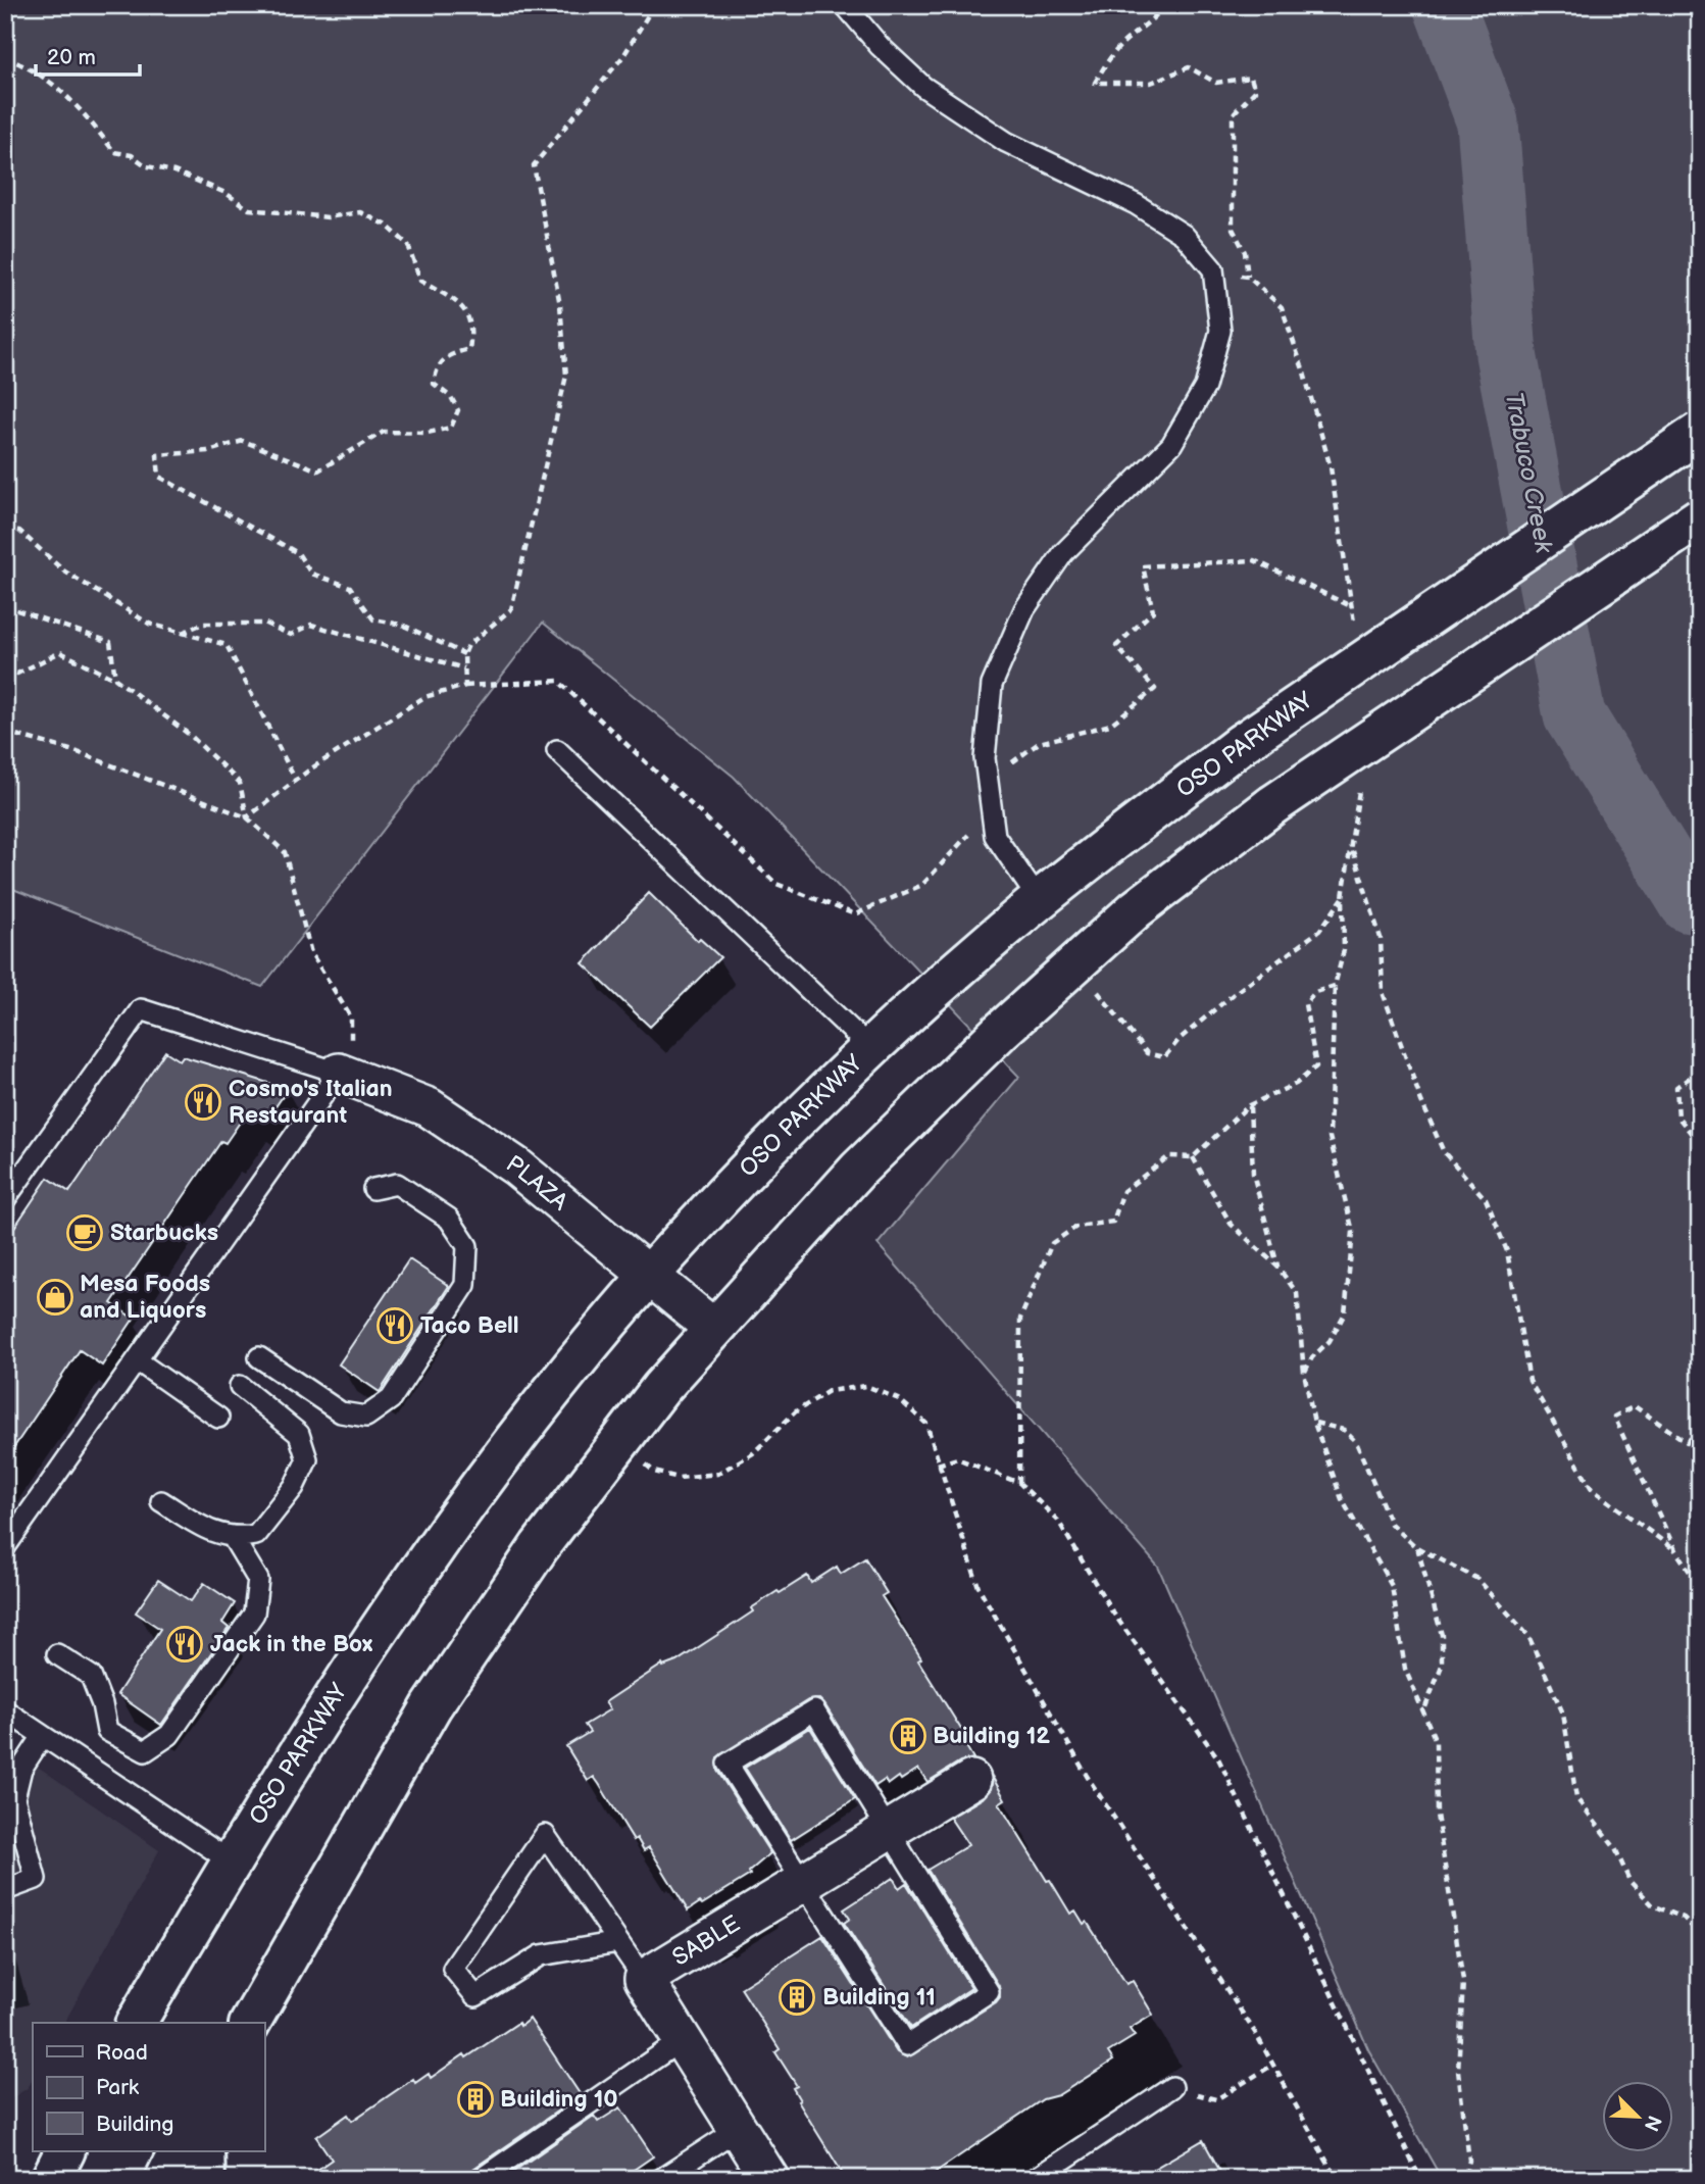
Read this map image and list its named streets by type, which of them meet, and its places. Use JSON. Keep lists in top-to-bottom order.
{
  "streets": {
    "main road": ["OSO PARKWAY"],
    "street": ["PLAZA", "SABLE"]
  },
  "crossings": [
    ["OSO PARKWAY", "PLAZA"]
  ],
  "water": ["Trabuco Creek"],
  "places": {
    "restaurant": ["Cosmo's Italian Restaurant", "Taco Bell", "Jack in the Box"],
    "cafe": ["Starbucks"],
    "shop": ["Mesa Foods and Liquors"],
    "building": ["Building 12", "Building 11", "Building 10"]
  },
  "legend": ["Road", "Park", "Building"],
  "scale_bar": "20 m",
  "north": "bottom right"
}
